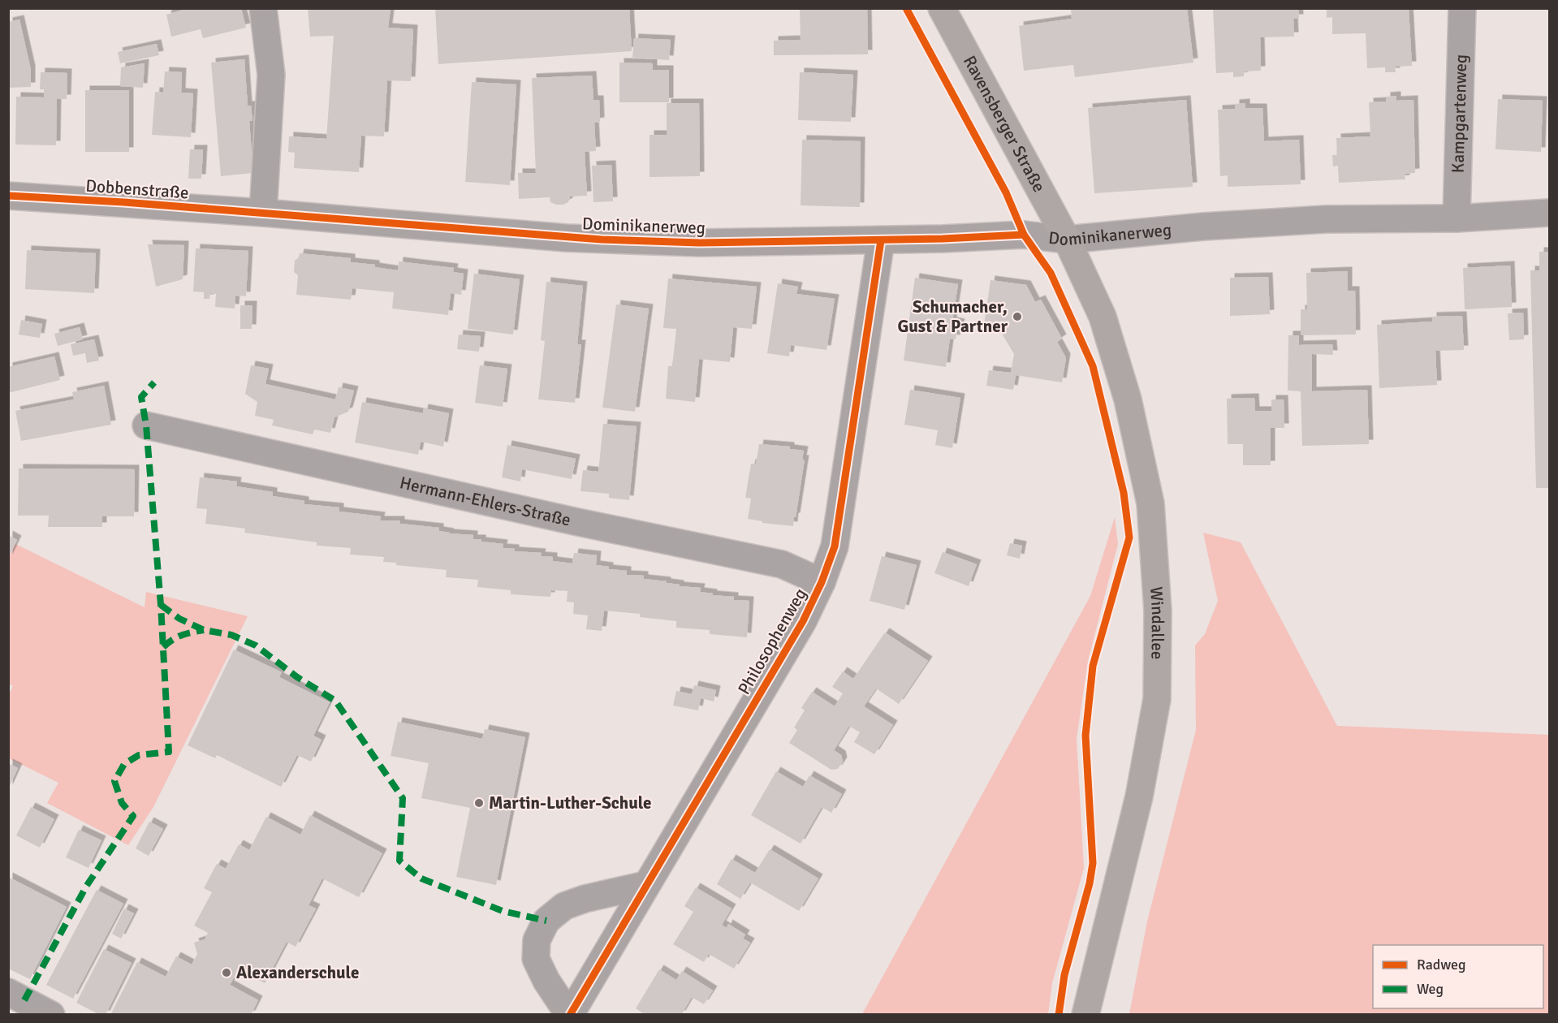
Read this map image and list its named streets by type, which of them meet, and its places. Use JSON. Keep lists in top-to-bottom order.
{
  "streets": {
    "main road": ["Ravensberger Straße", "Windallee"],
    "street": [
      "Kampgartenweg",
      "Dobbenstraße",
      "Dominikanerweg",
      "Hermann-Ehlers-Straße",
      "Philosophenweg"
    ]
  },
  "crossings": [
    ["Kampgartenweg", "Dominikanerweg"],
    ["Ravensberger Straße", "Dominikanerweg"],
    ["Ravensberger Straße", "Windallee"],
    ["Dobbenstraße", "Dominikanerweg"],
    ["Dominikanerweg", "Windallee"],
    ["Dominikanerweg", "Philosophenweg"],
    ["Hermann-Ehlers-Straße", "Philosophenweg"]
  ],
  "places": ["Schumacher, Gust & Partner", "Martin-Luther-Schule", "Alexanderschule"],
  "legend": ["Radweg", "Weg"]
}
